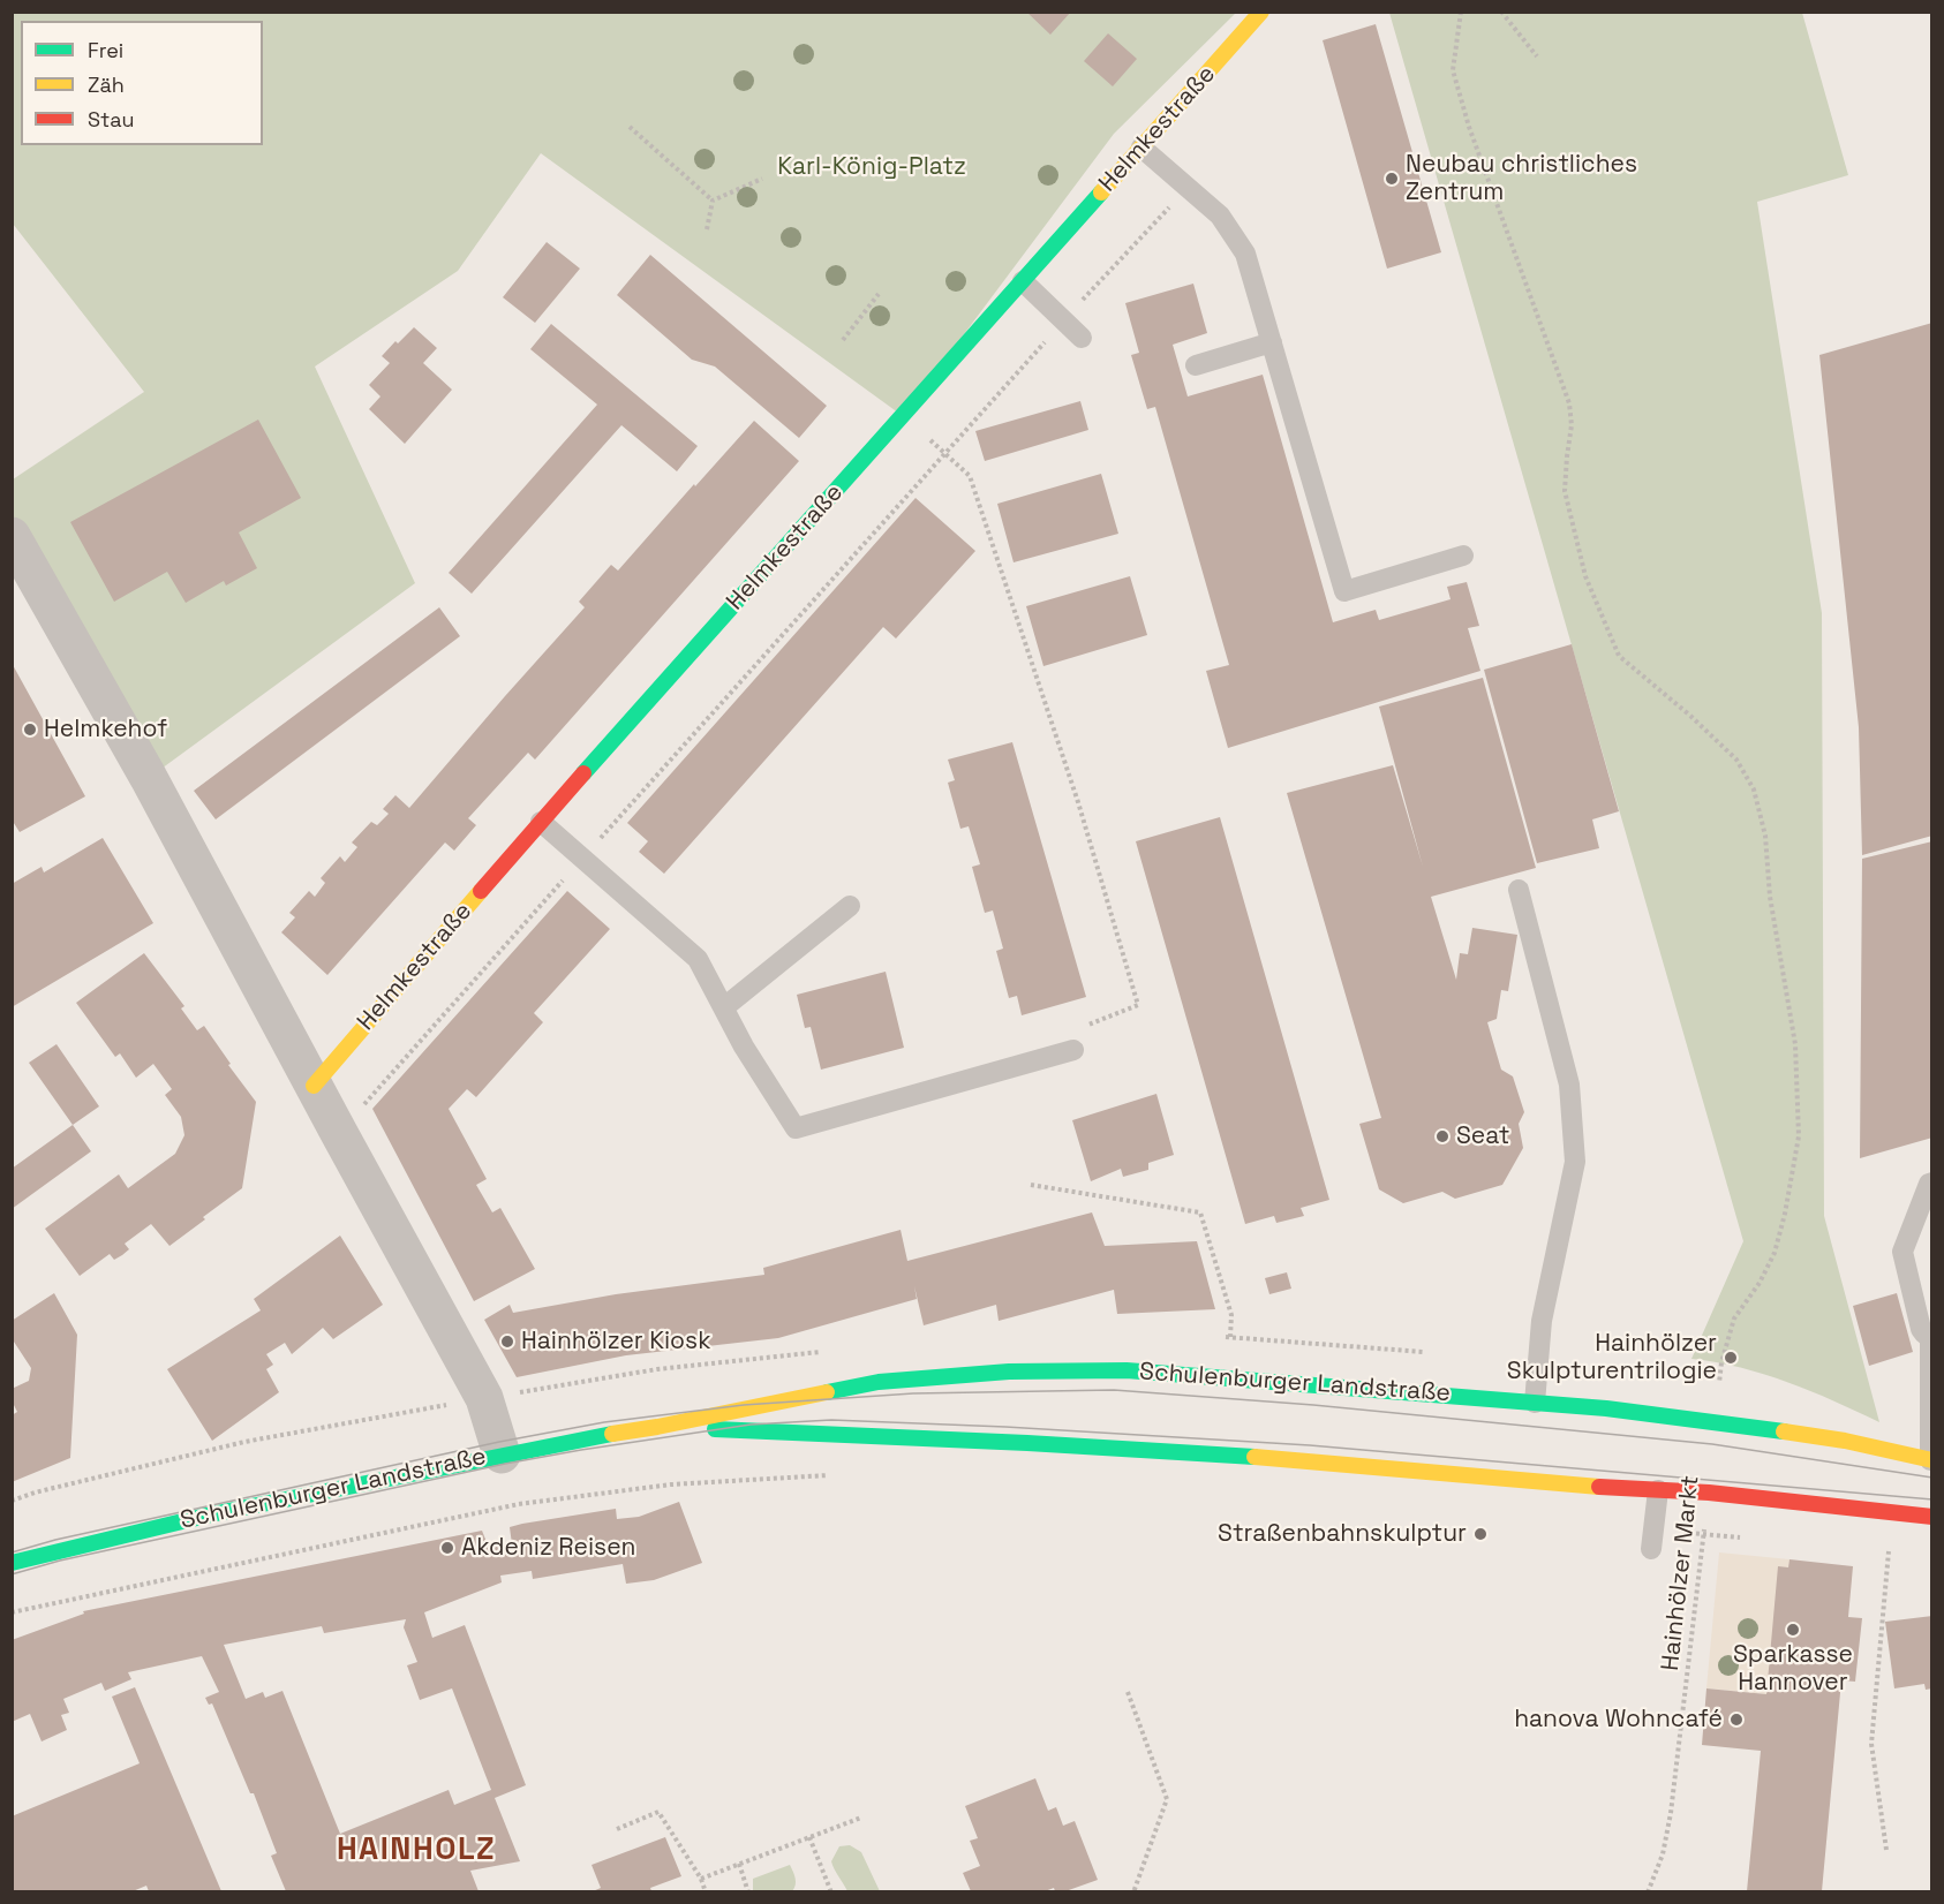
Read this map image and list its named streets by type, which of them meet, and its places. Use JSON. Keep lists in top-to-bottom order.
{
  "streets": {
    "main road": ["Helmkestraße", "Schulenburger Landstraße"],
    "path": ["Hainhölzer Markt"]
  },
  "crossings": [
    ["Schulenburger Landstraße", "Hainhölzer Markt"]
  ],
  "districts": ["HAINHOLZ"],
  "parks": ["Karl-König-Platz"],
  "places": [
    "Neubau christliches Zentrum",
    "Helmkehof",
    "Seat",
    "Hainhölzer Kiosk",
    "Hainhölzer Skulpturentrilogie",
    "Straßenbahnskulptur",
    "Akdeniz Reisen",
    "Sparkasse Hannover",
    "hanova Wohncafé"
  ],
  "legend": ["Frei", "Zäh", "Stau"]
}
